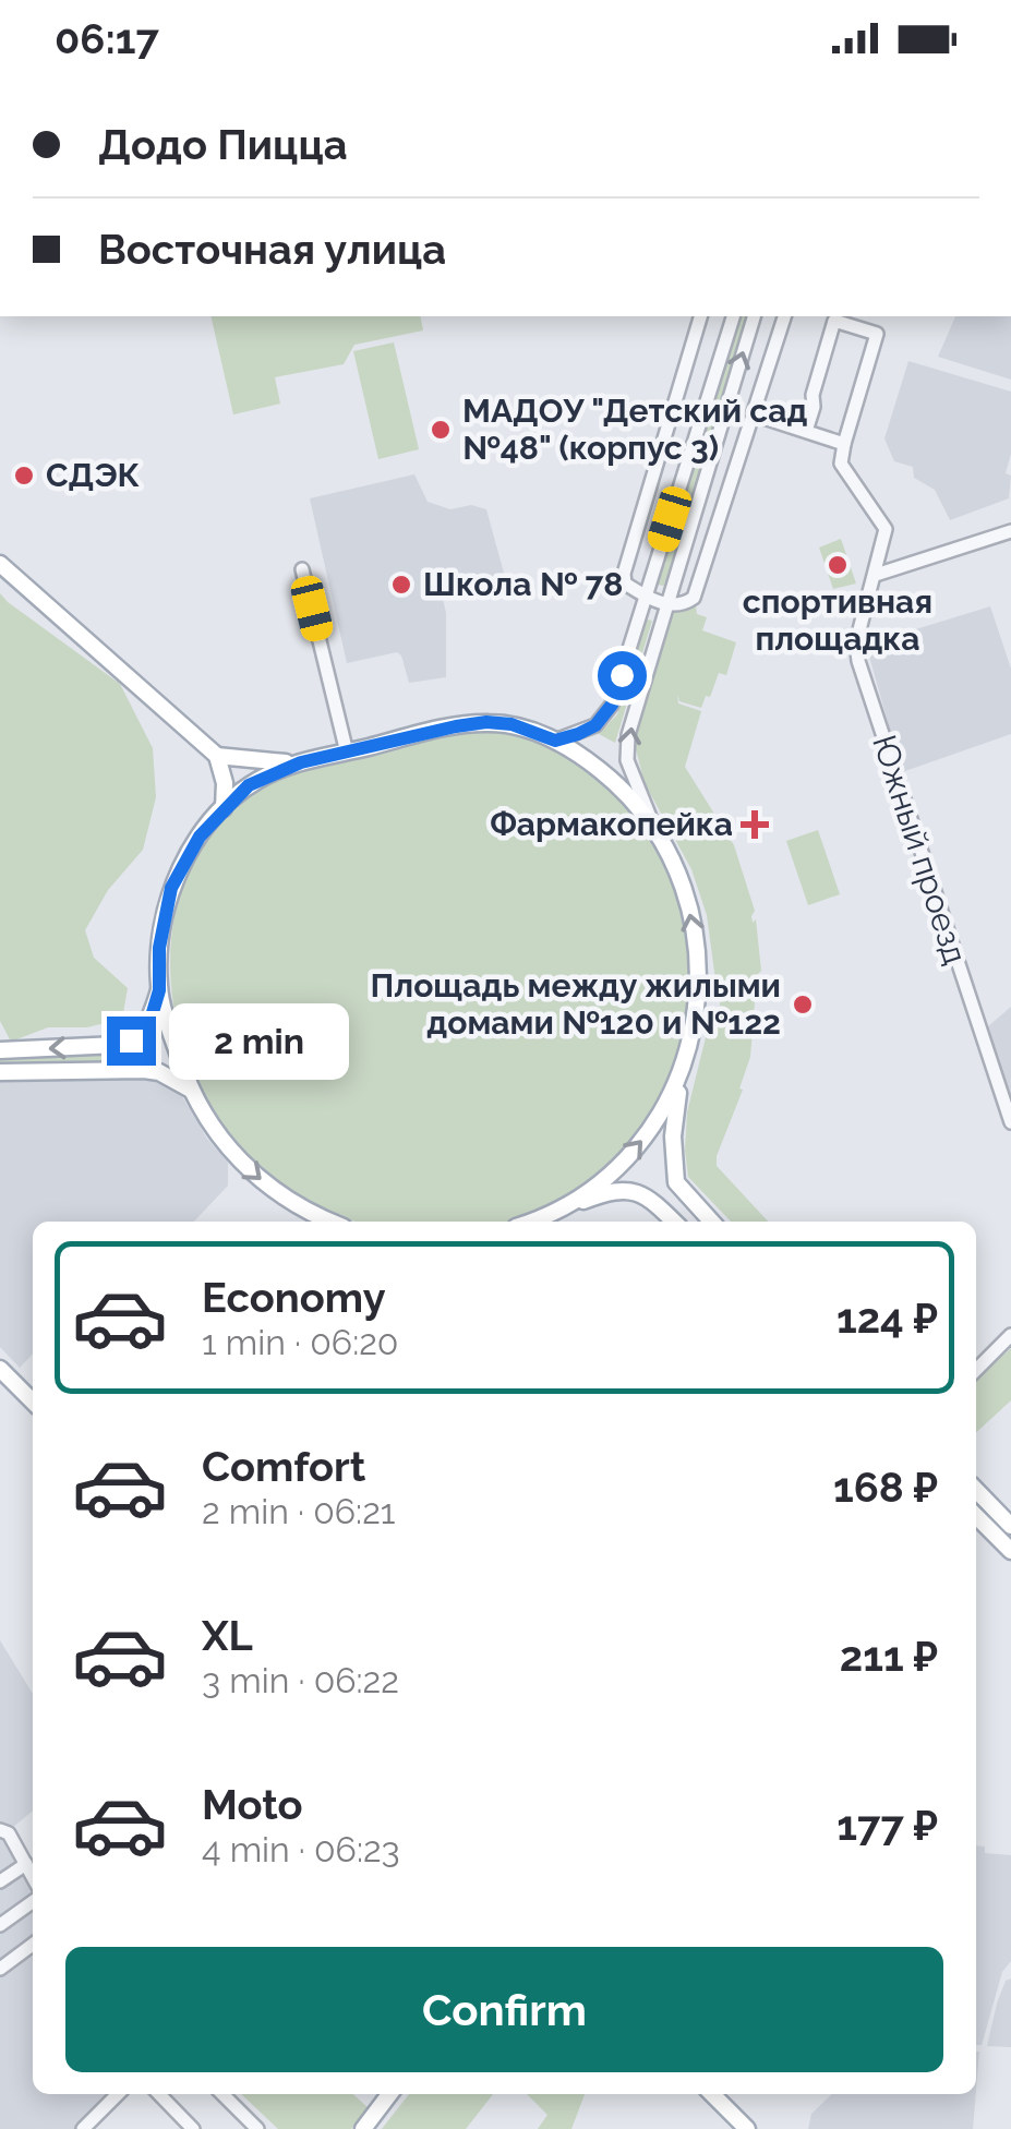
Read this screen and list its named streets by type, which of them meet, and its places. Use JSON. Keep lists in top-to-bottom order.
{
  "streets": {
    "street": ["Южный проезд"]
  },
  "places": {
    "other": [
      "МАДОУ \"Детский сад №48\" (корпус 3)",
      "СДЭК",
      "спортивная площадка",
      "Школа № 78",
      "Площадь между жилыми домами №120 и №122"
    ],
    "health": ["Фармакопейка"]
  },
  "page": {
    "status": "06:17",
    "banner": ["Додо Пицца", "Восточная улица"],
    "bubble": "2 min",
    "list": [
      {
        "name": "Economy",
        "note": "1 min · 06:20",
        "value": "124 ₽"
      },
      {
        "name": "Comfort",
        "note": "2 min · 06:21",
        "value": "168 ₽"
      },
      {
        "name": "XL",
        "note": "3 min · 06:22",
        "value": "211 ₽"
      },
      {
        "name": "Moto",
        "note": "4 min · 06:23",
        "value": "177 ₽"
      }
    ],
    "buttons": "Confirm"
  }
}
